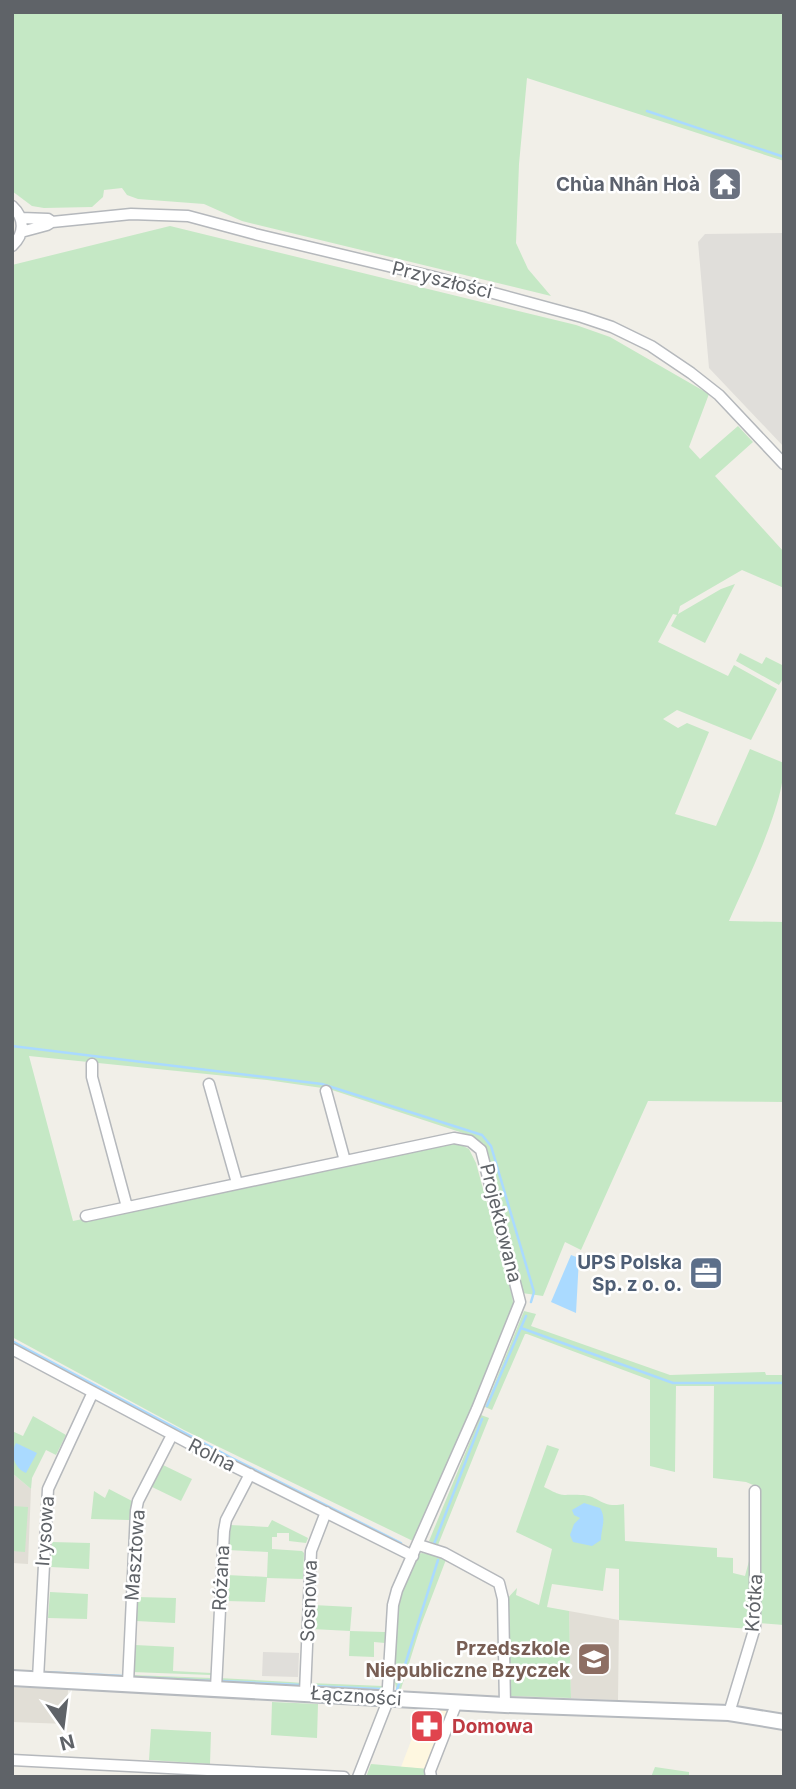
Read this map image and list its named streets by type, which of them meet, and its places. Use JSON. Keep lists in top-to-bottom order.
{
  "streets": {
    "street": [
      "Przyszłości",
      "Projektowana",
      "Rolna",
      "Irysowa",
      "Masztowa",
      "Różana",
      "Sosnowa",
      "Krótka",
      "Łączności"
    ]
  },
  "crossings": [
    ["Projektowana", "Rolna"],
    ["Projektowana", "Łączności"],
    ["Rolna", "Irysowa"],
    ["Rolna", "Masztowa"],
    ["Rolna", "Różana"],
    ["Rolna", "Sosnowa"],
    ["Irysowa", "Łączności"],
    ["Masztowa", "Łączności"],
    ["Różana", "Łączności"],
    ["Sosnowa", "Łączności"],
    ["Krótka", "Łączności"]
  ],
  "places": {
    "temple": ["Chùa Nhân Hoà"],
    "office": ["UPS Polska Sp. z o. o."],
    "school or university": ["Przedszkole Niepubliczne Bzyczek"],
    "pharmacy": ["Domowa"]
  },
  "north": "bottom"
}
